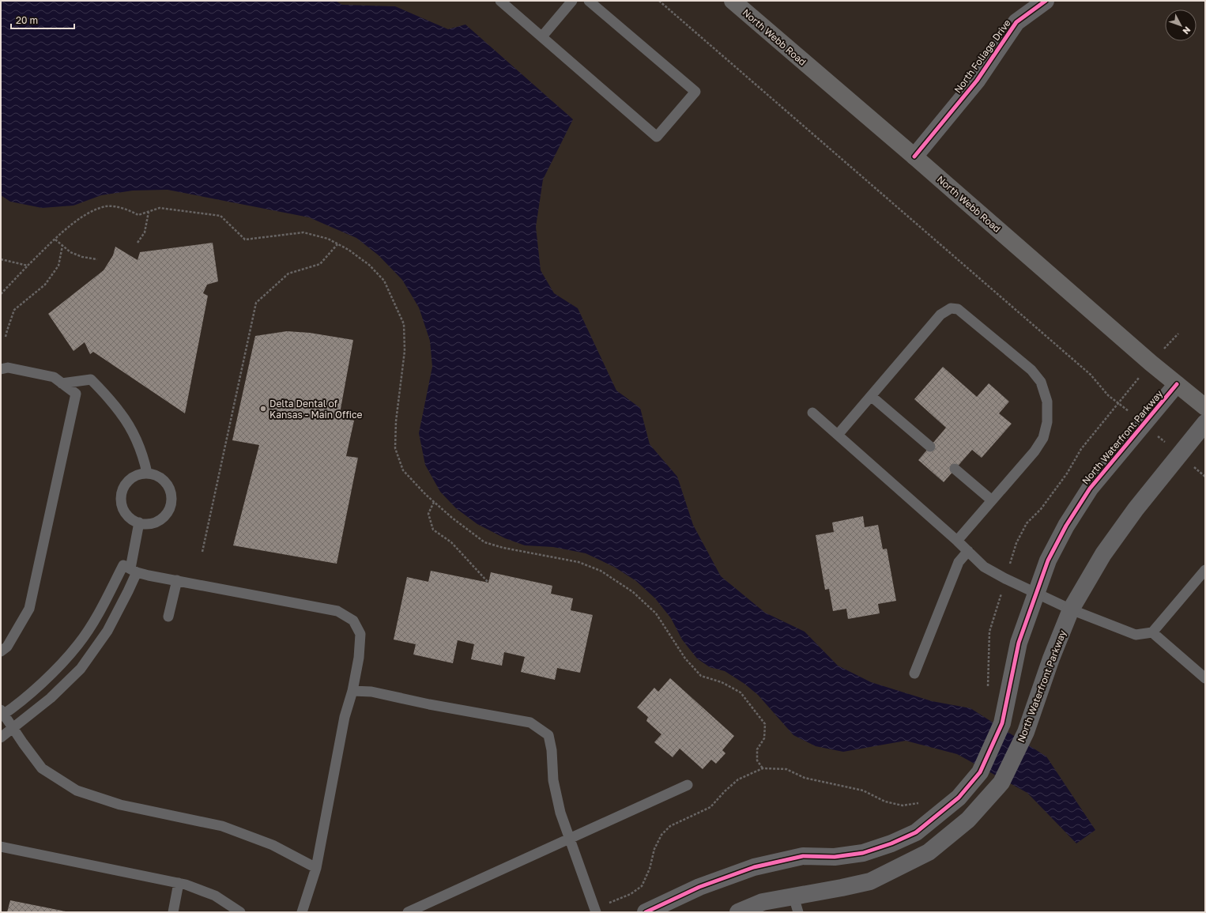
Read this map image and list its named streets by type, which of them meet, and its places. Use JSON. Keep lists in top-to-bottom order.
{
  "streets": {
    "main road": ["North Webb Road"],
    "street": ["North Foliage Drive", "North Waterfront Parkway"]
  },
  "crossings": [
    ["North Webb Road", "North Foliage Drive"],
    ["North Webb Road", "North Waterfront Parkway"]
  ],
  "places": ["Delta Dental of Kansas - Main Office"],
  "scale_bar": "20 m",
  "north": "bottom right"
}
